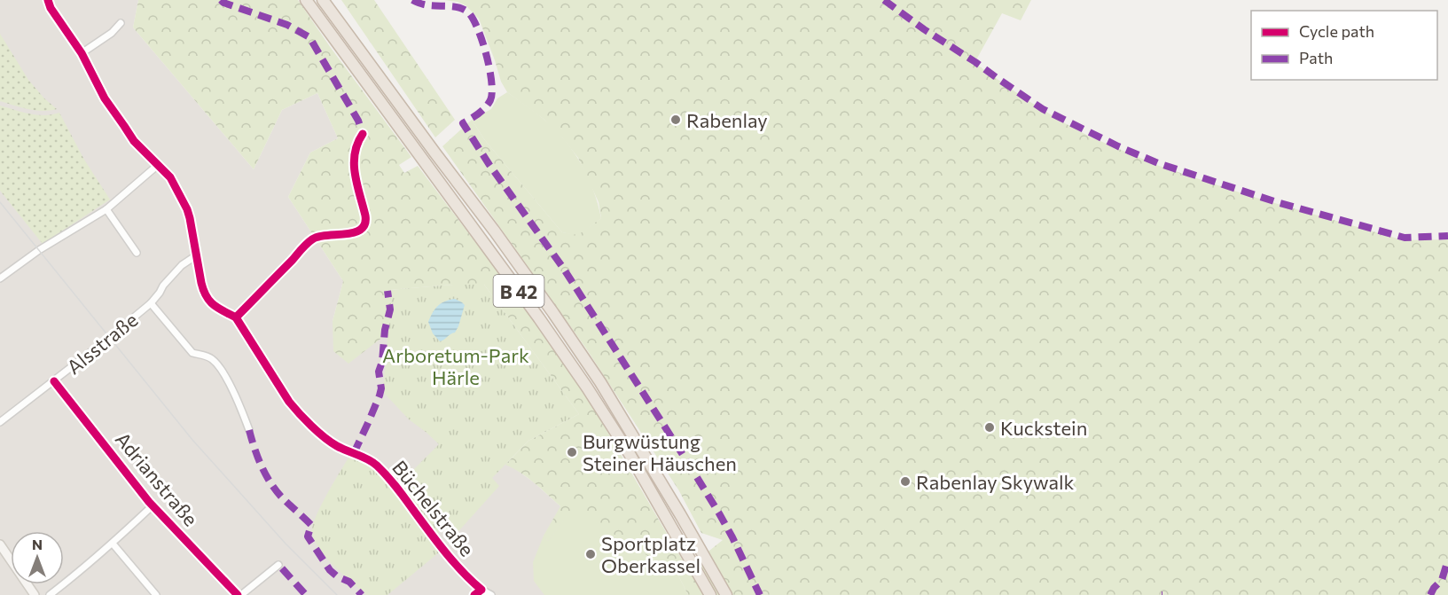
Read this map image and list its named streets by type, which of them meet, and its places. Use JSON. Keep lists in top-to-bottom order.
{
  "streets": {
    "highway": ["B 42"],
    "street": ["Alsstraße", "Adrianstraße", "Büchelstraße"]
  },
  "crossings": [
    ["Alsstraße", "Adrianstraße"],
    ["Alsstraße", "Büchelstraße"]
  ],
  "parks": ["Arboretum-Park Härle"],
  "places": [
    "Rabenlay",
    "Kuckstein",
    "Burgwüstung Steiner Häuschen",
    "Rabenlay Skywalk",
    "Sportplatz Oberkassel"
  ],
  "legend": ["Cycle path", "Path"],
  "north": "top"
}
